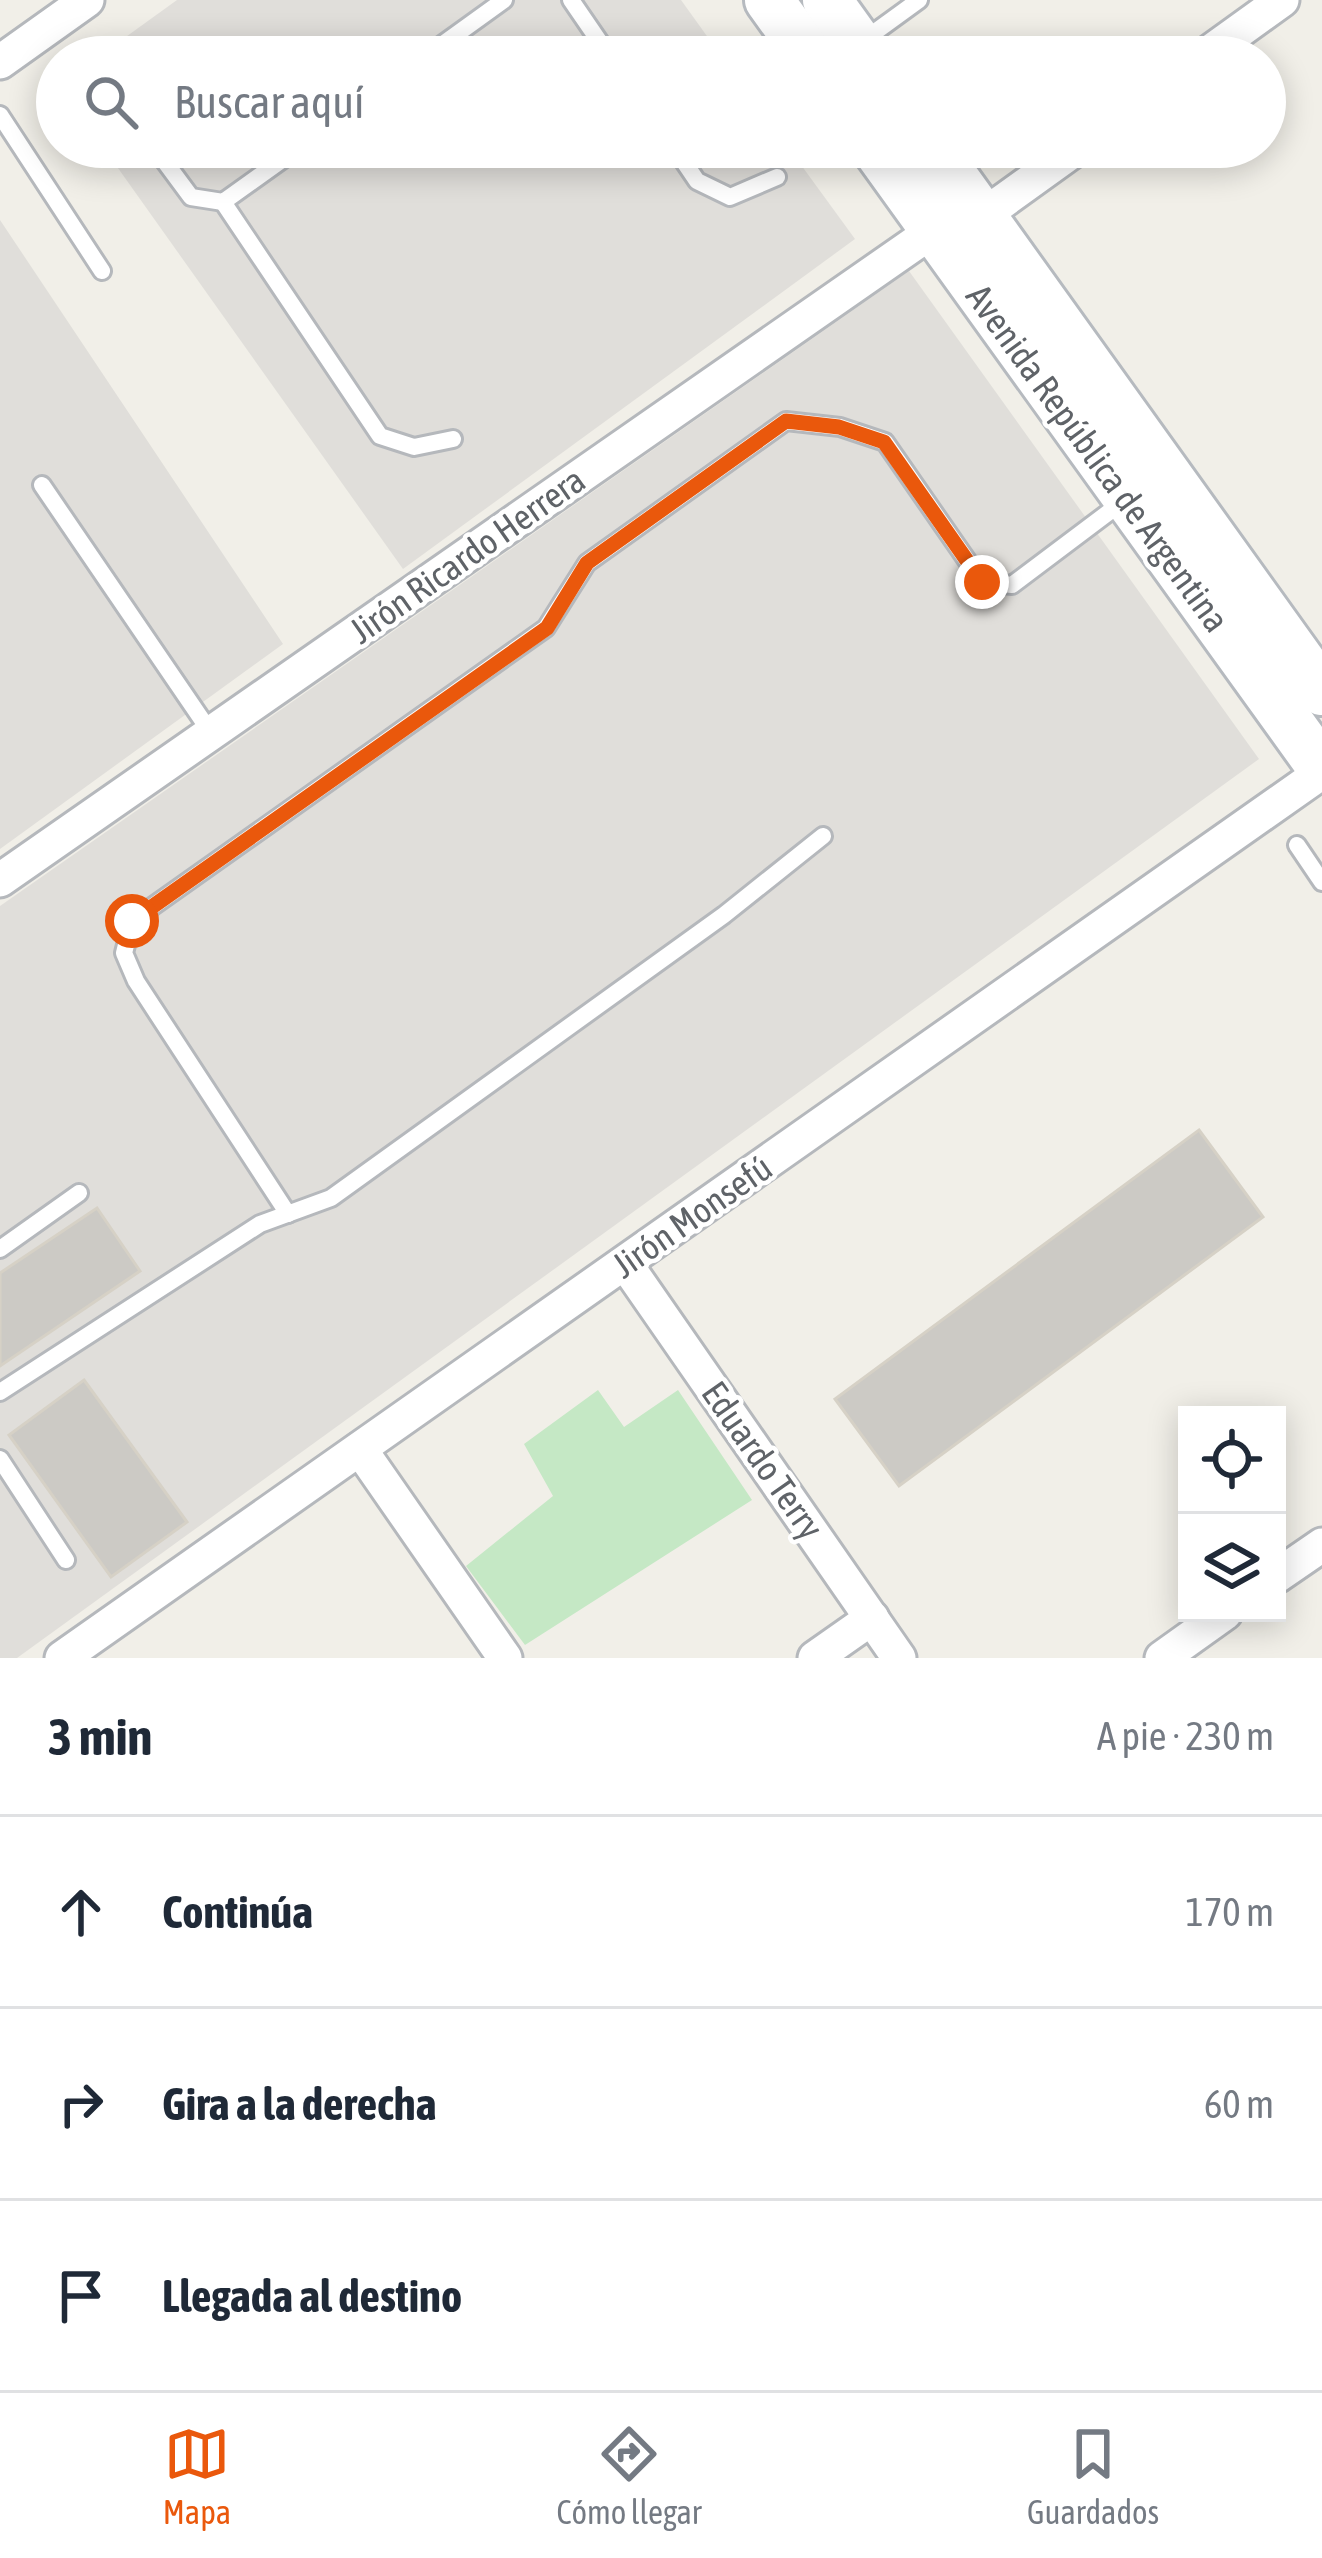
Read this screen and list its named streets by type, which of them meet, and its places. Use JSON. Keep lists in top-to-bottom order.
{
  "streets": {
    "main road": ["Avenida República de Argentina"],
    "street": ["Jirón Ricardo Herrera", "Jirón Monsefú", "Eduardo Terry"]
  },
  "crossings": [
    ["Avenida República de Argentina", "Jirón Ricardo Herrera"],
    ["Avenida República de Argentina", "Jirón Monsefú"],
    ["Jirón Monsefú", "Eduardo Terry"]
  ],
  "page": {
    "search": "Buscar aquí",
    "heading": ["3 min", "A pie · 230 m"],
    "list": [
      ["Continúa", "170 m"],
      ["Gira a la derecha", "60 m"],
      "Llegada al destino"
    ],
    "nav": ["Mapa", "Cómo llegar", "Guardados"]
  }
}
